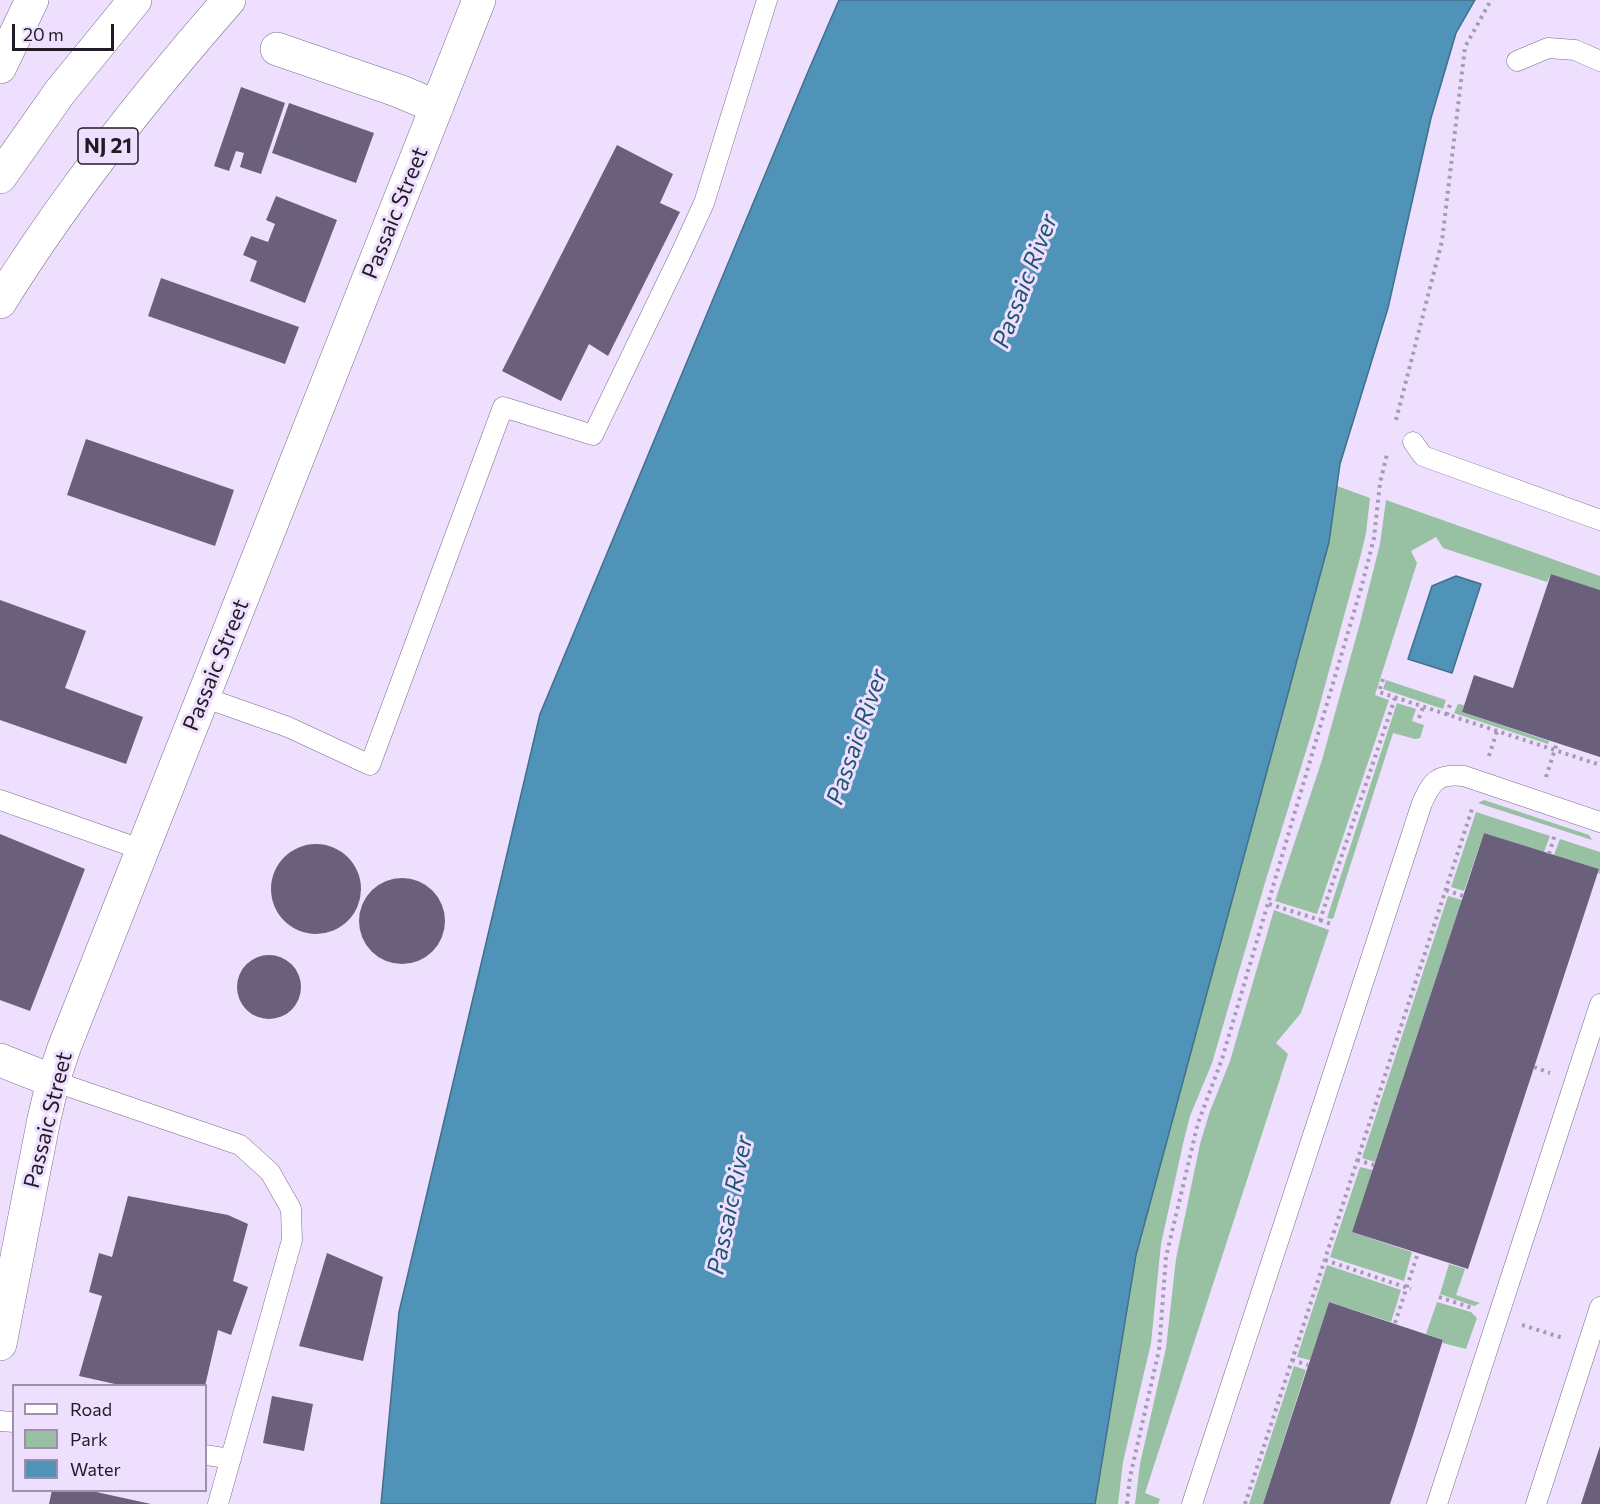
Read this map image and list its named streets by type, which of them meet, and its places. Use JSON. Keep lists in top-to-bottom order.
{
  "streets": {
    "main road": ["NJ 21", "Passaic Street"]
  },
  "water": ["Passaic River"],
  "legend": ["Road", "Park", "Water"],
  "scale_bar": "20 m"
}
